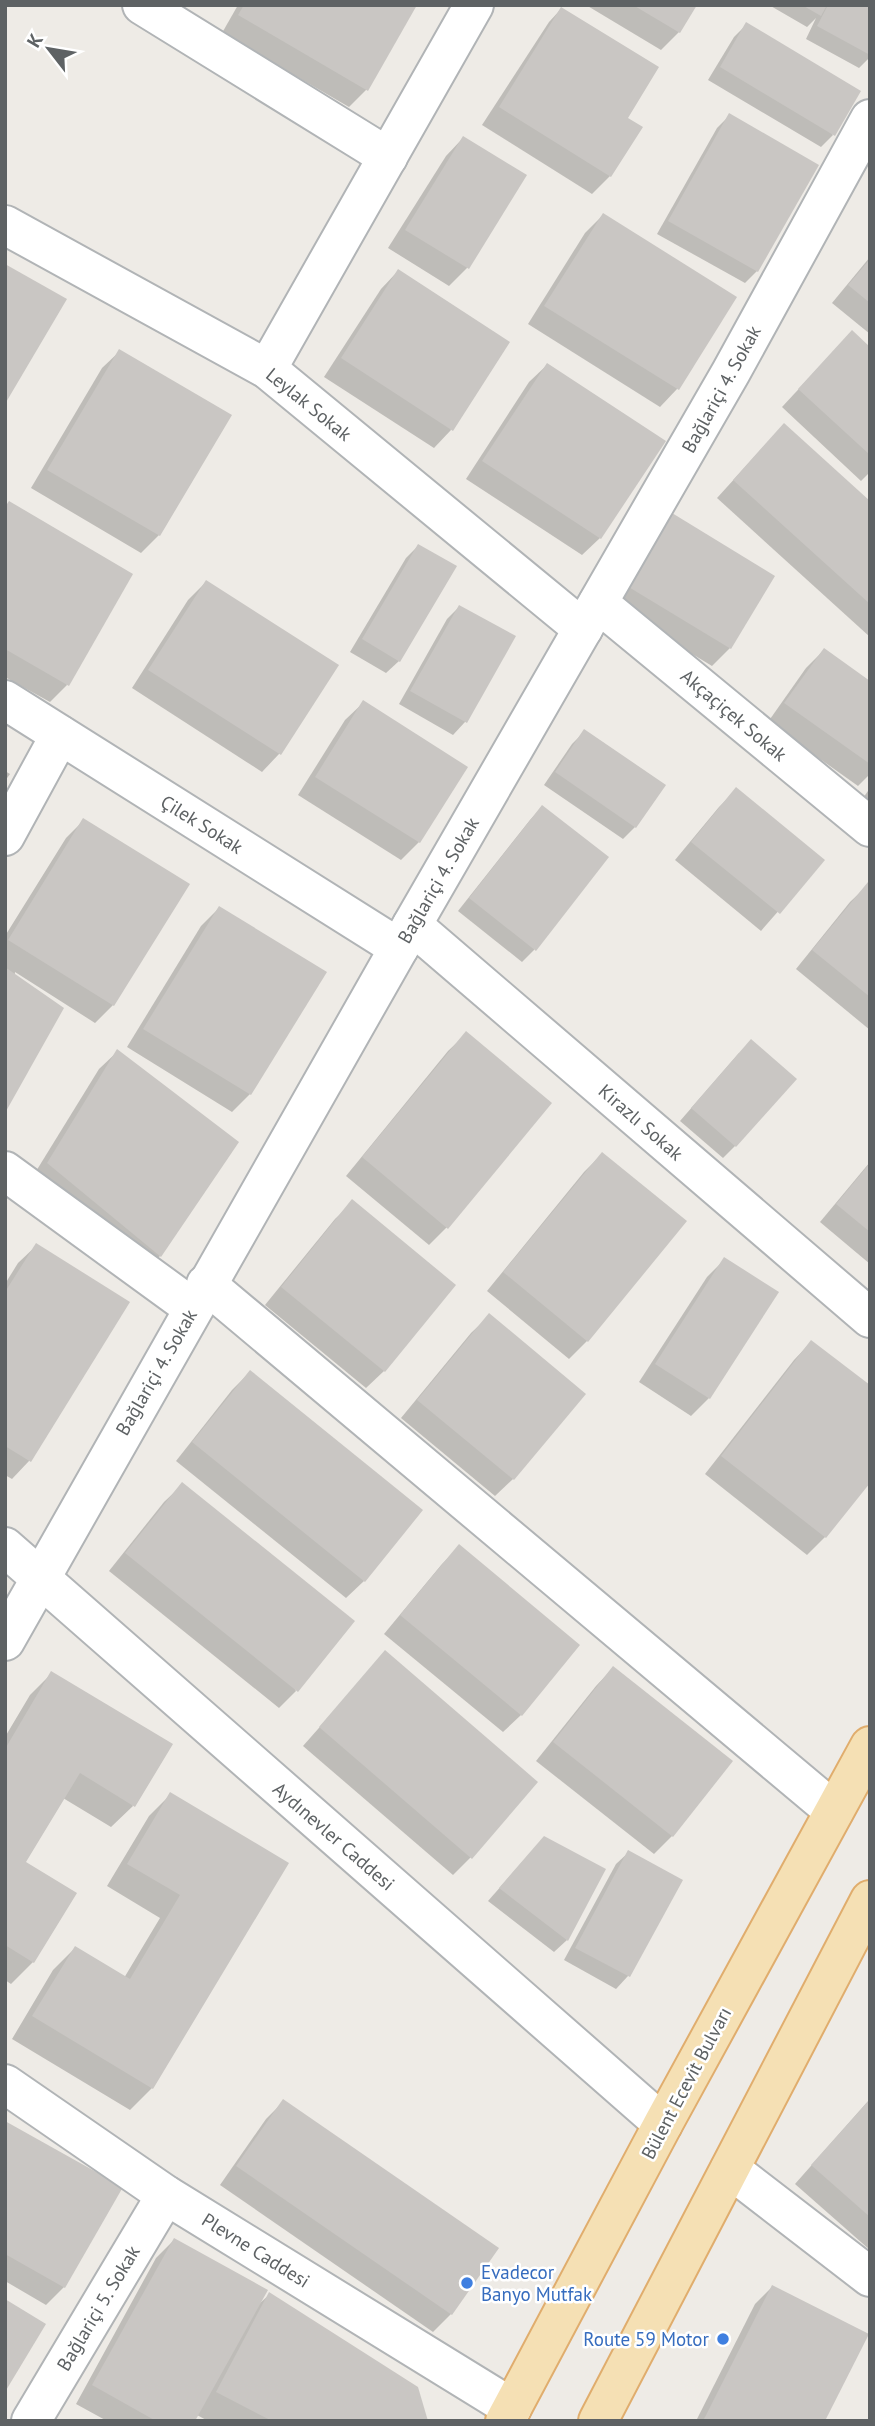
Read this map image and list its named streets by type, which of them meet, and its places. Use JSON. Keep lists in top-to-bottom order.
{
  "streets": {
    "main road": ["Bülent Ecevit Bulvarı"],
    "street": [
      "Bağlariçi 4. Sokak",
      "Leylak Sokak",
      "Akçaçiçek Sokak",
      "Çilek Sokak",
      "Kirazlı Sokak",
      "Aydınevler Caddesi",
      "Plevne Caddesi",
      "Bağlariçi 5. Sokak"
    ]
  },
  "crossings": [
    ["Bağlariçi 4. Sokak", "Leylak Sokak"],
    ["Bağlariçi 4. Sokak", "Akçaçiçek Sokak"],
    ["Bağlariçi 4. Sokak", "Çilek Sokak"],
    ["Bağlariçi 4. Sokak", "Kirazlı Sokak"],
    ["Bağlariçi 4. Sokak", "Aydınevler Caddesi"],
    ["Leylak Sokak", "Akçaçiçek Sokak"],
    ["Çilek Sokak", "Kirazlı Sokak"],
    ["Aydınevler Caddesi", "Bülent Ecevit Bulvarı"],
    ["Bülent Ecevit Bulvarı", "Plevne Caddesi"],
    ["Plevne Caddesi", "Bağlariçi 5. Sokak"]
  ],
  "places": ["Evadecor Banyo Mutfak", "Route 59 Motor"],
  "north": "top left"
}
